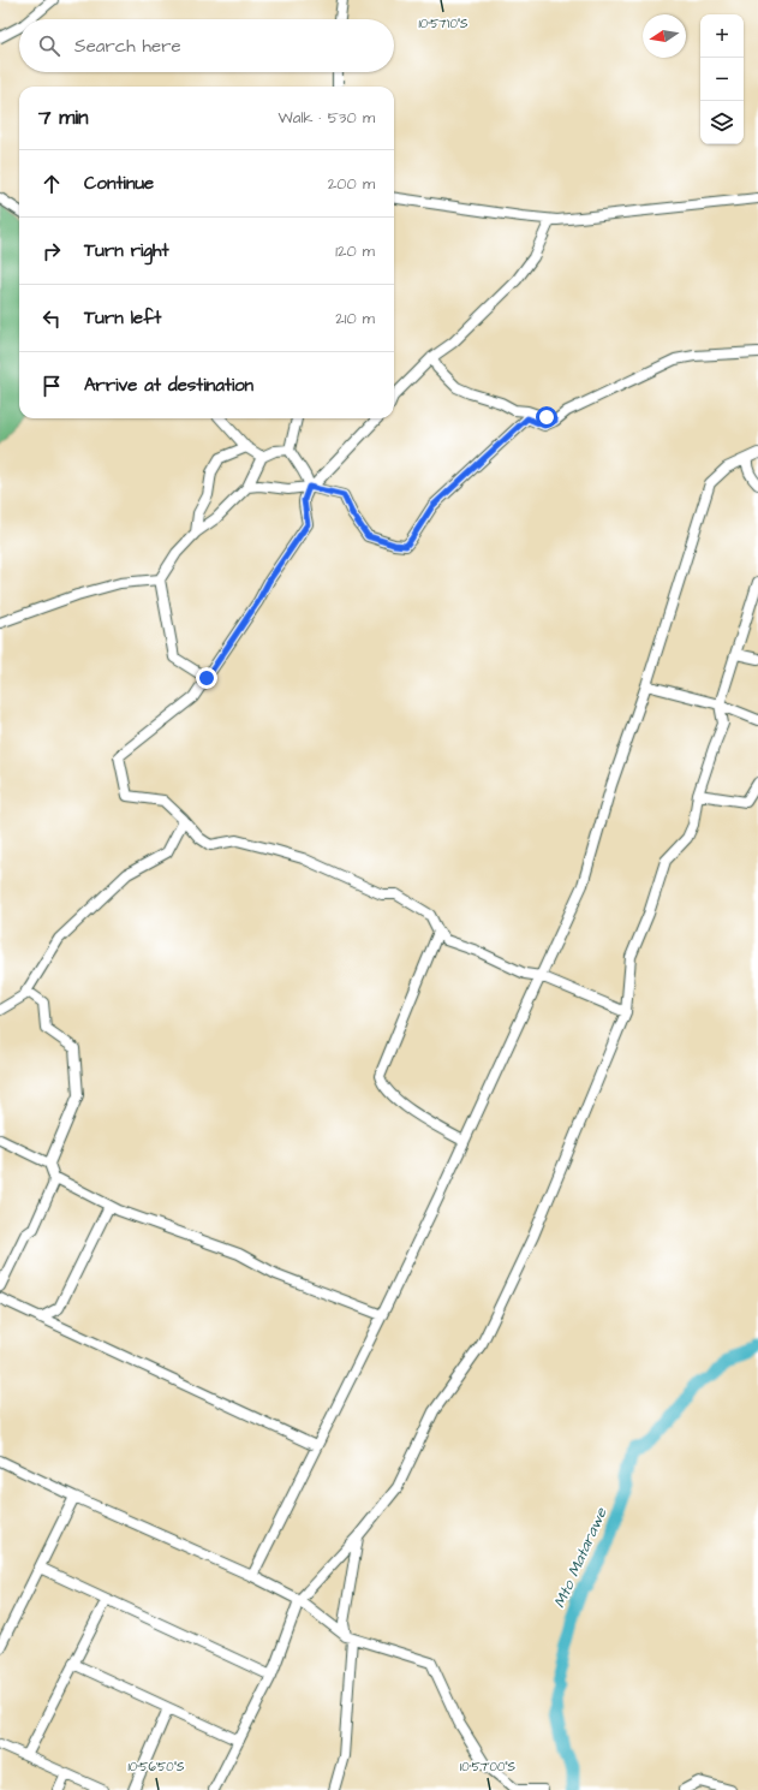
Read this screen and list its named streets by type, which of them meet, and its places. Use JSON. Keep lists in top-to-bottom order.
{
  "water": ["Mto Matarawe"],
  "north": "left",
  "page": {
    "map_buttons": ["+", "−"],
    "search": "Search here",
    "heading": ["7 min", "Walk · 530 m"],
    "list": [
      ["Continue", "200 m"],
      ["Turn right", "120 m"],
      ["Turn left", "210 m"],
      "Arrive at destination"
    ]
  },
  "coordinates": ["10°57'10\"S", "10°56'50\"S", "10°57'00\"S"]
}
